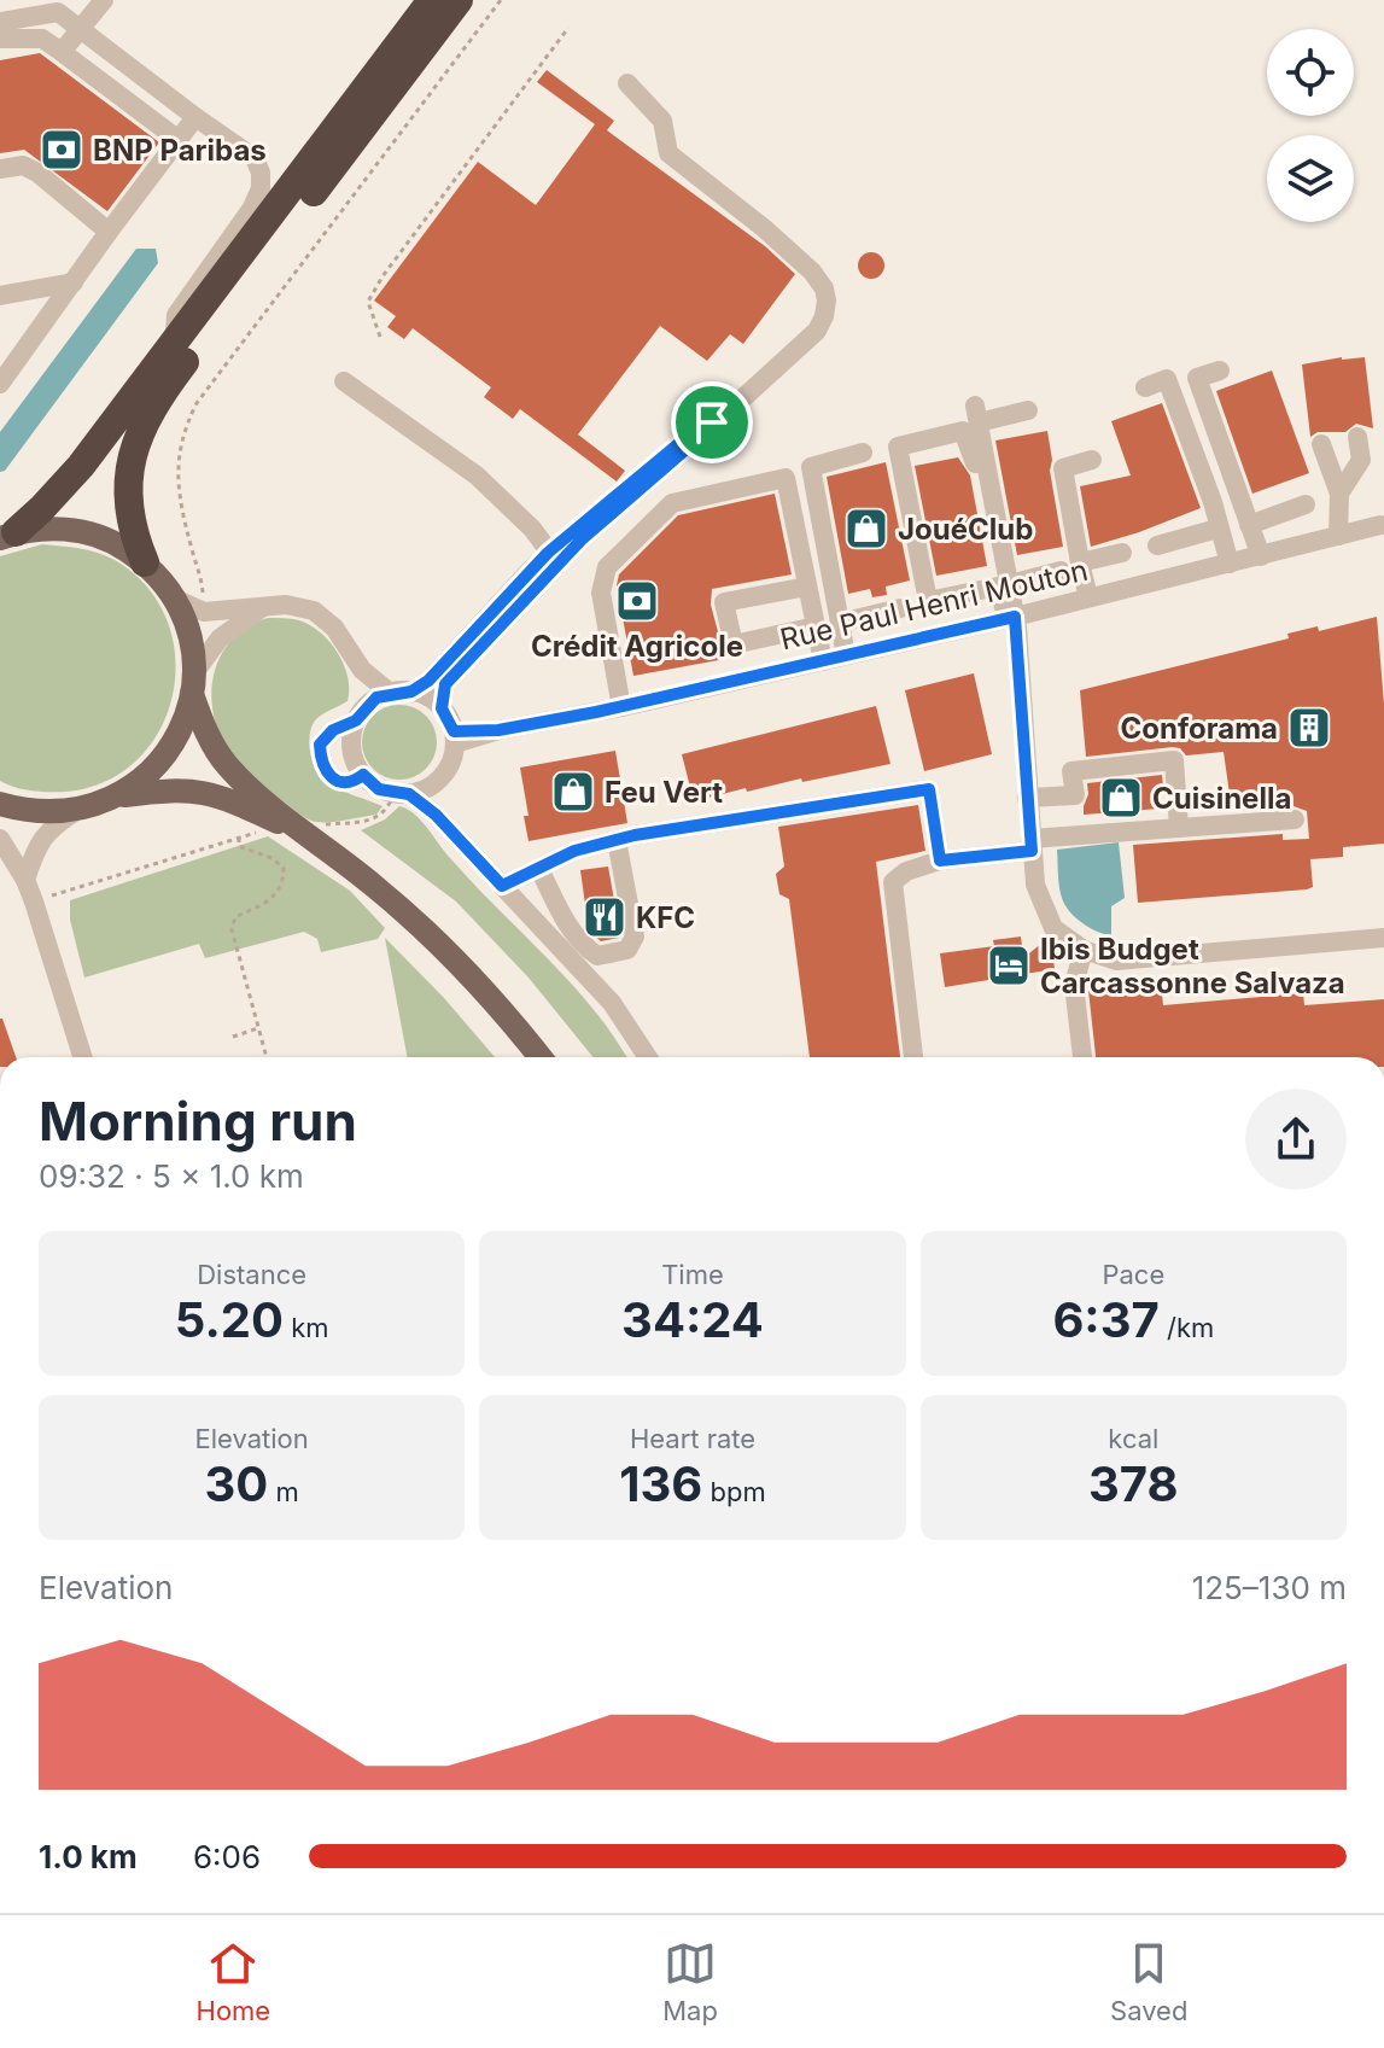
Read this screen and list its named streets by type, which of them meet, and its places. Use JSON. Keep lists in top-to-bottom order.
{
  "streets": {
    "street": ["Rue Paul Henri Mouton"]
  },
  "places": {
    "bank": ["BNP Paribas", "Crédit Agricole"],
    "shop": ["JouéClub", "Feu Vert", "Cuisinella"],
    "building": ["Conforama"],
    "restaurant": ["KFC"],
    "hotel": ["Ibis Budget Carcassonne Salvaza"]
  },
  "page": {
    "heading": ["Morning run", "09:32 · 5 × 1.0 km"],
    "stats": [
      ["Distance", "5.20 km"],
      ["Time", "34:24"],
      ["Pace", "6:37 /km"],
      ["Elevation", "30 m"],
      ["Heart rate", "136 bpm"],
      ["kcal", "378"]
    ],
    "chart": ["Elevation", "125–130 m"],
    "list": [
      {
        "name": "1.0 km",
        "note": "6:06"
      }
    ],
    "tabs": ["Home", "Map", "Saved"]
  }
}
